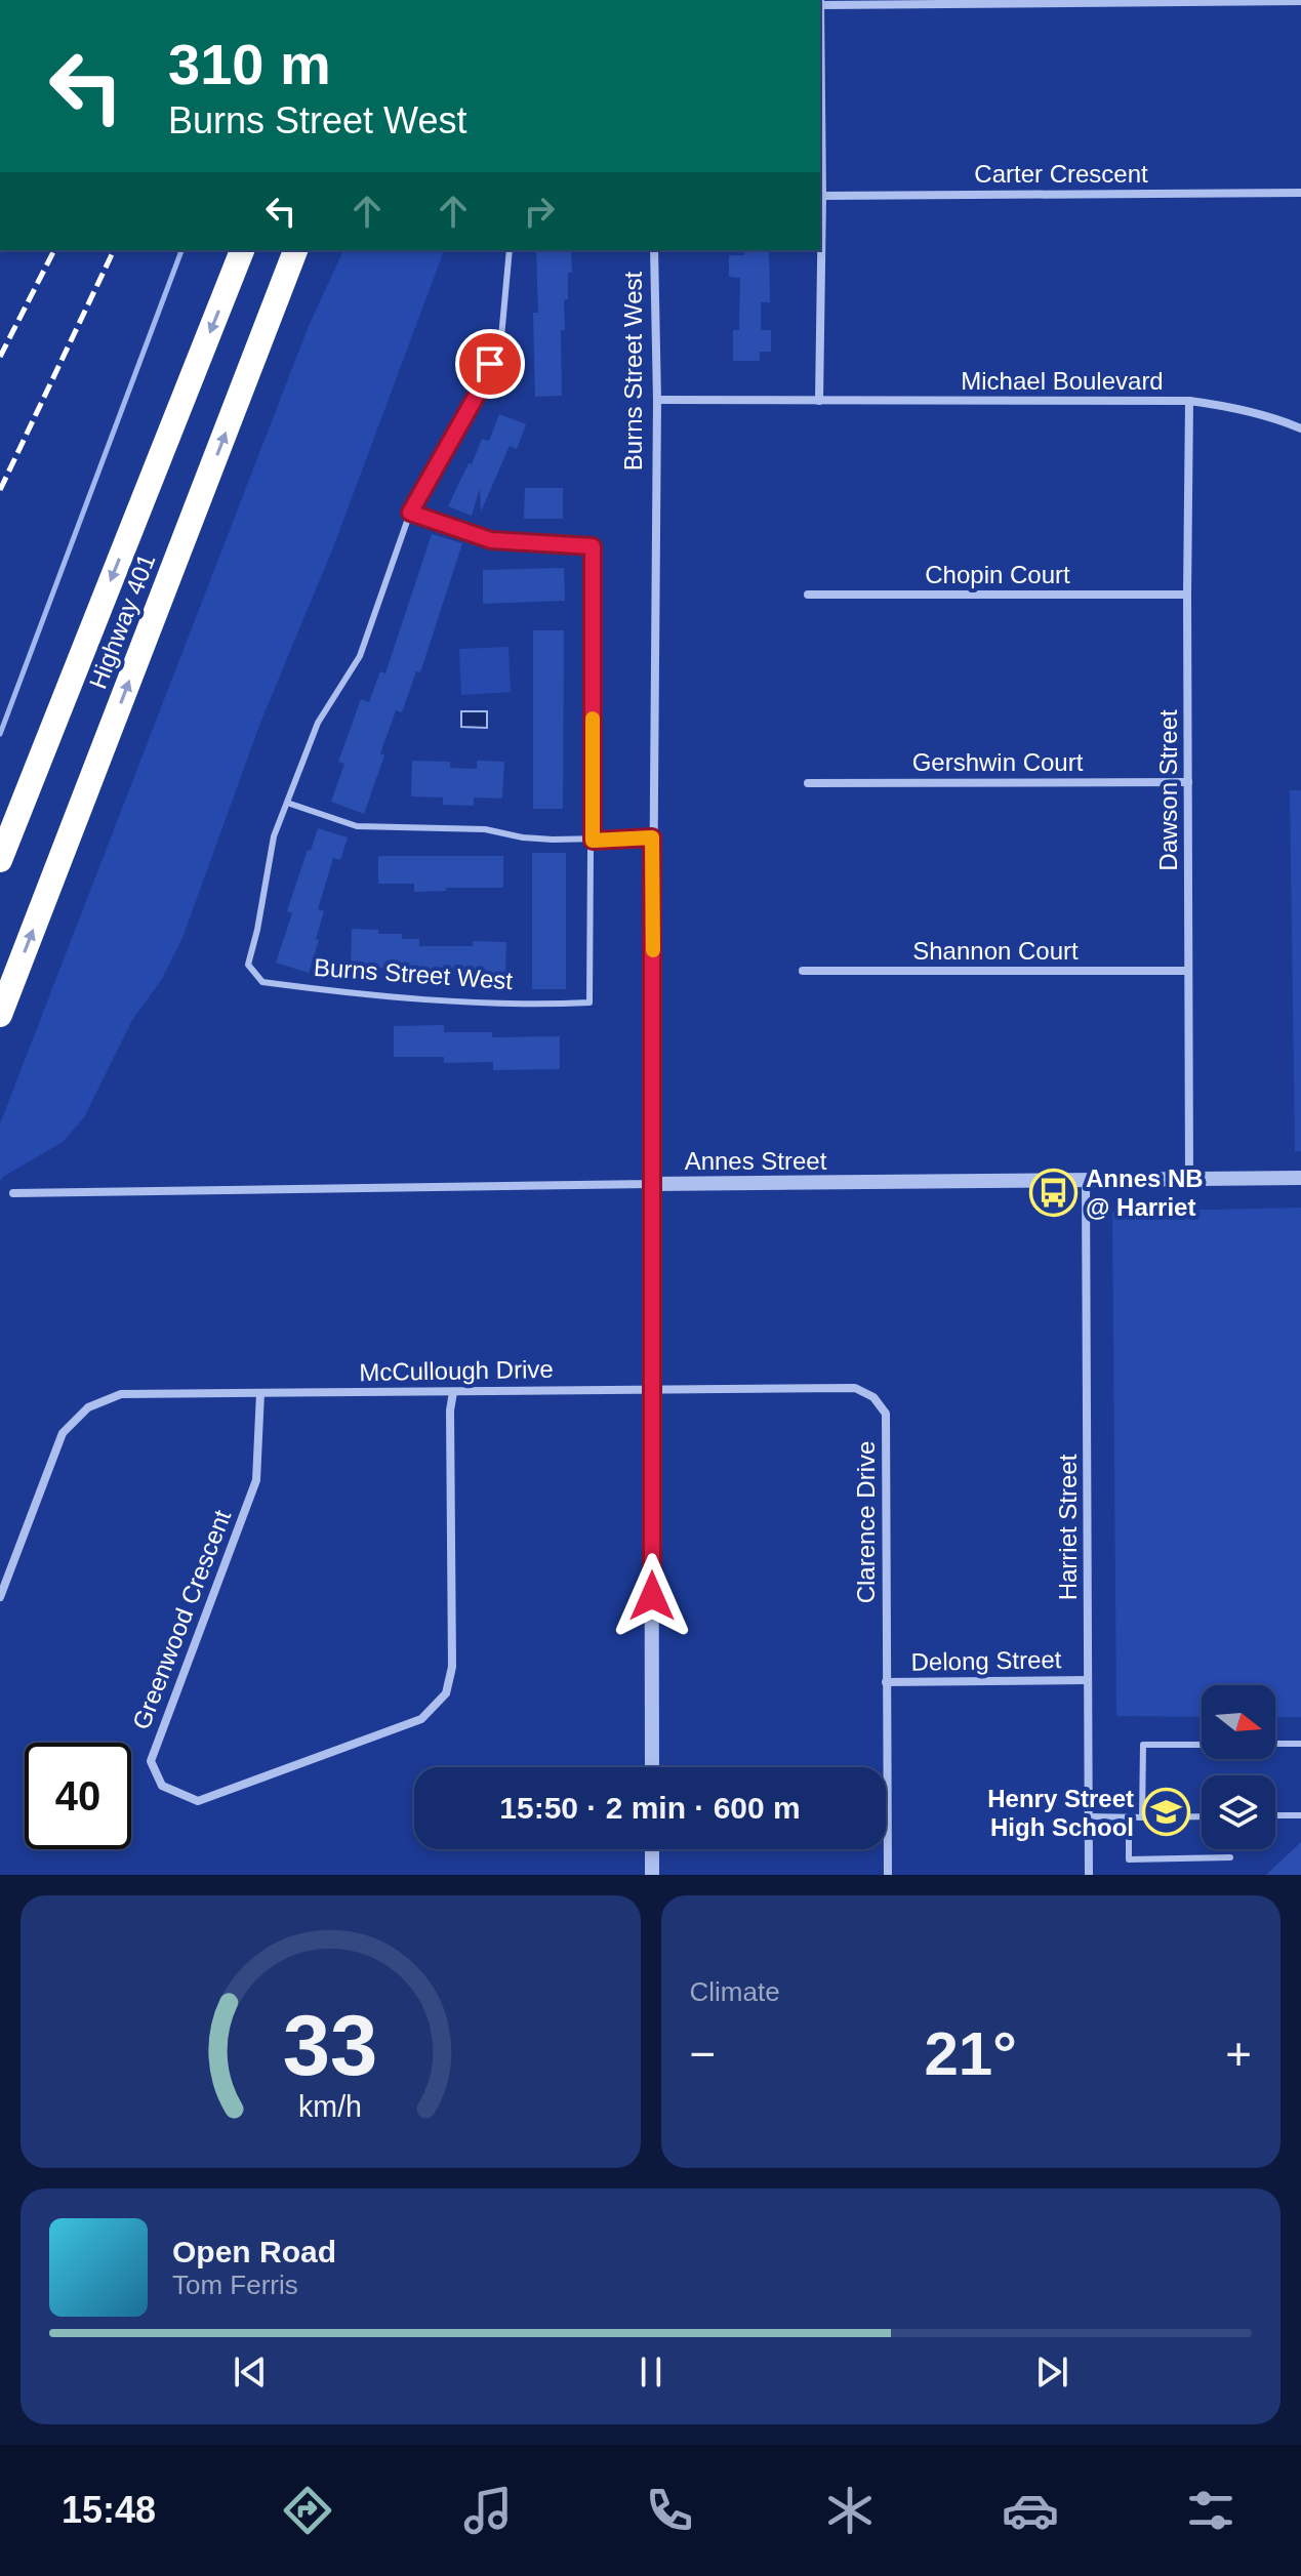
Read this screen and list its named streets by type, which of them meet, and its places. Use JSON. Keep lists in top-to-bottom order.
{
  "streets": {
    "highway": ["Highway 401"],
    "street": [
      "Carter Crescent",
      "Burns Street West",
      "Michael Boulevard",
      "Chopin Court",
      "Gershwin Court",
      "Dawson Street",
      "Shannon Court",
      "Annes Street",
      "McCullough Drive",
      "Clarence Drive",
      "Harriet Street",
      "Greenwood Crescent",
      "Delong Street"
    ]
  },
  "crossings": [
    ["Burns Street West", "Michael Boulevard"],
    ["Burns Street West", "Annes Street"],
    ["Burns Street West", "McCullough Drive"],
    ["Burns Street West", "Clarence Drive"],
    ["Michael Boulevard", "Dawson Street"],
    ["Chopin Court", "Dawson Street"],
    ["Gershwin Court", "Dawson Street"],
    ["Dawson Street", "Shannon Court"],
    ["Dawson Street", "Annes Street"],
    ["Annes Street", "Harriet Street"],
    ["McCullough Drive", "Clarence Drive"],
    ["McCullough Drive", "Greenwood Crescent"],
    ["Clarence Drive", "Delong Street"],
    ["Harriet Street", "Delong Street"]
  ],
  "places": {
    "bus stop": ["Annes NB @ Harriet"],
    "school or university": ["Henry Street High School"]
  },
  "north": "right",
  "page": {
    "turn": ["310 m", "Burns Street West"],
    "limit": "40",
    "trip": "15:50 · 2 min · 600 m",
    "tile": "Climate",
    "heat": ["−", "21°", "+"],
    "song": ["Open Road", "Tom Ferris"],
    "tabs": "15:48",
    "gauge": ["33", "km/h"]
  }
}
